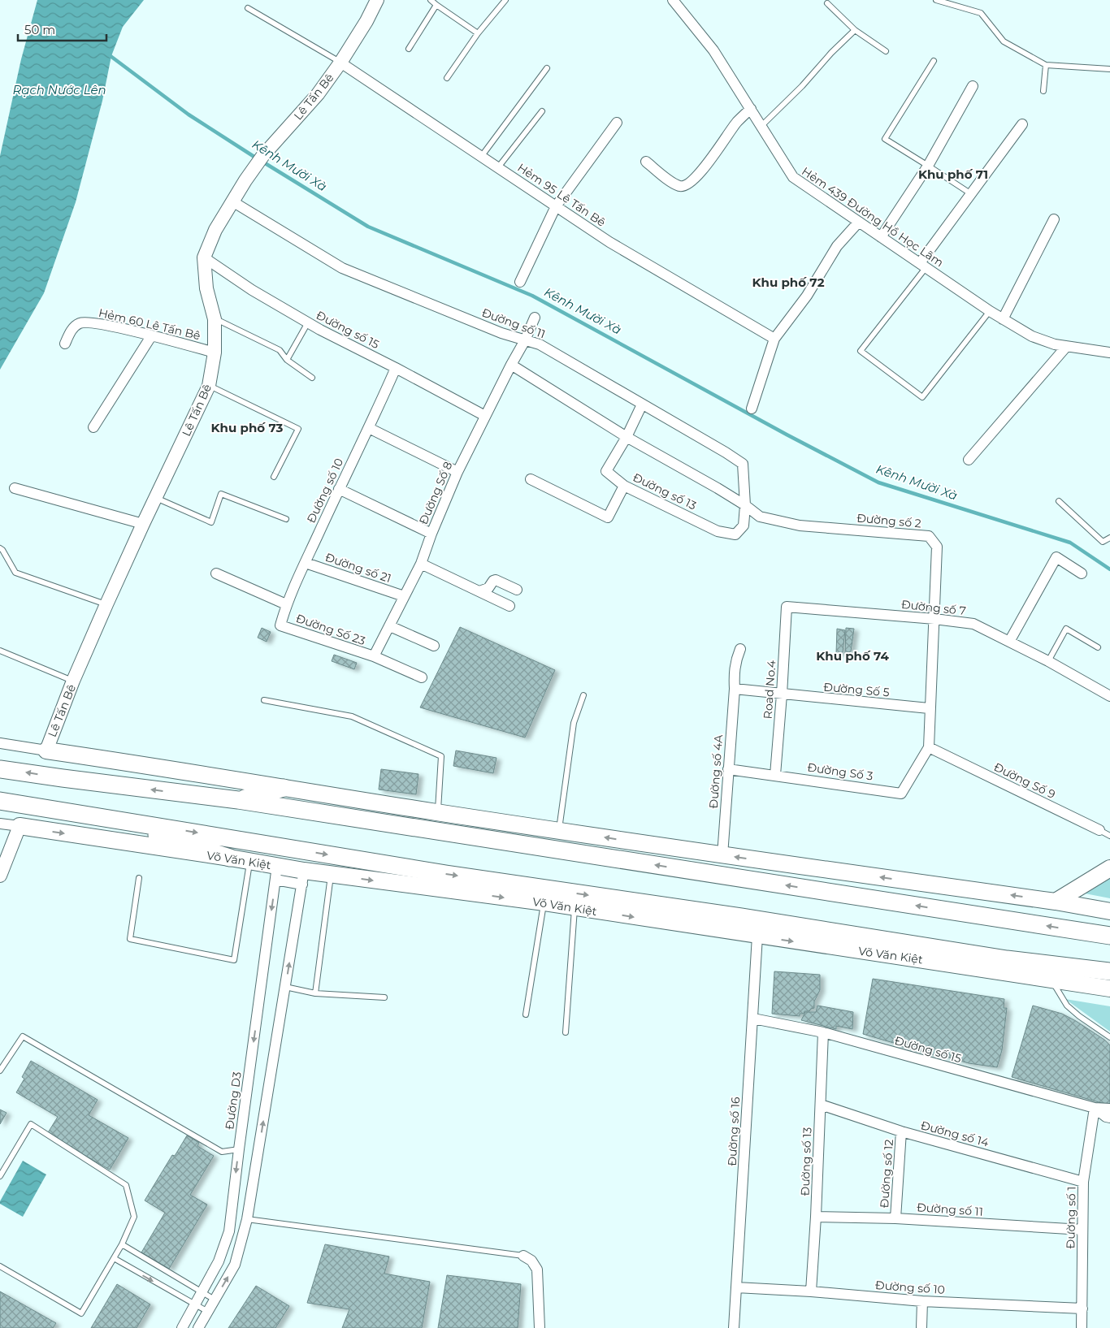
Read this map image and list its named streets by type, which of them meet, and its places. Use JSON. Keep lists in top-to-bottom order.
{
  "streets": {
    "highway": ["Võ Văn Kiệt"],
    "street": [
      "Lê Tấn Bê",
      "Hẻm 95 Lê Tấn Bê",
      "Hẻm 439 Đường Hồ Học Lãm",
      "Đường số 11",
      "Hẻm 60 Lê Tấn Bê",
      "Đường số 15",
      "Đường số 10",
      "Đường số 13",
      "Đường Số 8",
      "Đường số 2",
      "Đường số 21",
      "Đường số 7",
      "Đường Số 23",
      "Road No.4",
      "Đường Số 5",
      "Đường số 4A",
      "Đường Số 3",
      "Đường Số 9",
      "Đường D3",
      "Đường số 16",
      "Đường số 14",
      "Đường số 12",
      "Đường số 1"
    ]
  },
  "crossings": [
    ["Lê Tấn Bê", "Hẻm 95 Lê Tấn Bê"],
    ["Lê Tấn Bê", "Đường số 11"],
    ["Lê Tấn Bê", "Hẻm 60 Lê Tấn Bê"],
    ["Lê Tấn Bê", "Đường số 15"],
    ["Đường số 11", "Đường số 13"],
    ["Đường số 11", "Đường Số 8"],
    ["Đường số 11", "Đường số 2"],
    ["Đường số 11", "Đường số 12"],
    ["Đường số 11", "Đường số 1"],
    ["Đường số 15", "Đường số 10"],
    ["Đường số 15", "Đường số 13"],
    ["Đường số 15", "Đường Số 8"],
    ["Đường số 15", "Đường số 16"],
    ["Đường số 15", "Đường số 1"],
    ["Đường số 10", "Đường số 13"],
    ["Đường số 10", "Đường số 21"],
    ["Đường số 10", "Đường Số 23"],
    ["Đường số 10", "Đường số 16"],
    ["Đường số 10", "Đường số 1"],
    ["Đường số 13", "Đường số 2"],
    ["Đường số 13", "Đường số 14"],
    ["Đường Số 8", "Đường số 21"],
    ["Đường Số 8", "Đường Số 23"],
    ["Đường số 2", "Đường số 7"],
    ["Đường số 2", "Đường Số 5"],
    ["Đường số 2", "Đường Số 3"],
    ["Đường số 2", "Đường Số 9"],
    ["Đường số 7", "Road No.4"],
    ["Road No.4", "Đường Số 5"],
    ["Road No.4", "Đường Số 3"],
    ["Đường Số 5", "Đường số 4A"],
    ["Đường số 4A", "Đường Số 3"],
    ["Võ Văn Kiệt", "Đường D3"],
    ["Võ Văn Kiệt", "Đường số 16"],
    ["Đường số 14", "Đường số 12"],
    ["Đường số 14", "Đường số 1"]
  ],
  "districts": [
    "Khu phố 71",
    "Khu phố 72",
    "Khu phố 73",
    "Khu phố 74"
  ],
  "water": ["Rạch Nước Lên", "Kênh Mười Xà"],
  "scale_bar": "50 m"
}
